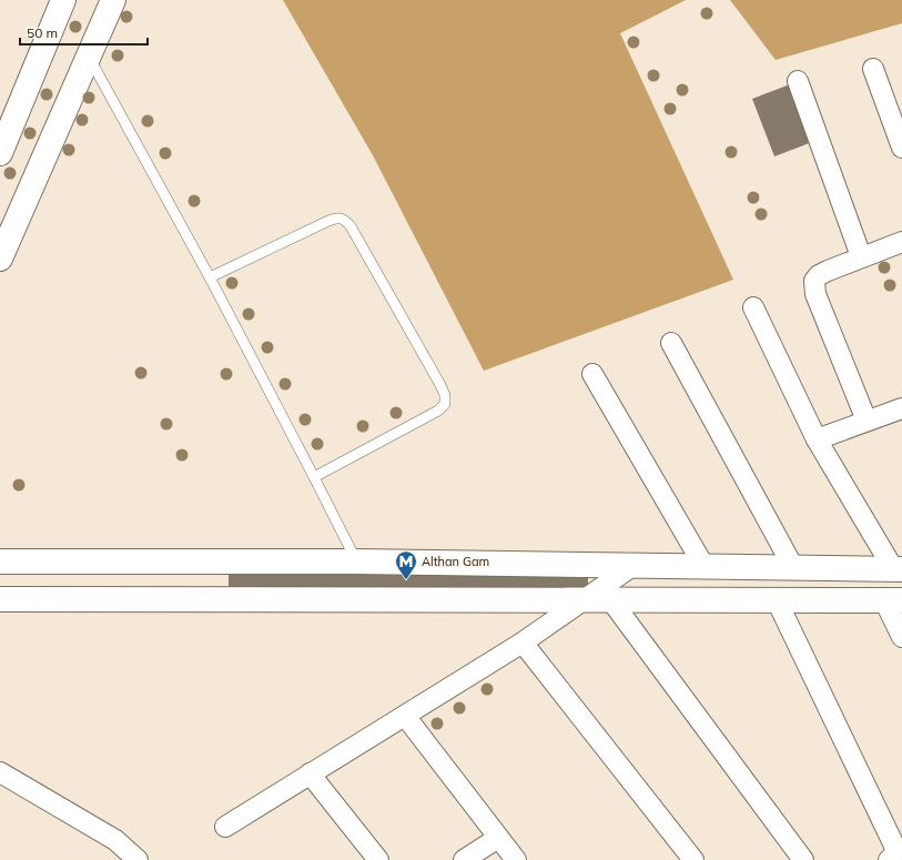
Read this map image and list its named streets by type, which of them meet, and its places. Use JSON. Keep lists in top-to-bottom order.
{
  "places": {
    "metro station": ["Althan Gam"]
  },
  "scale_bar": "50 m"
}
